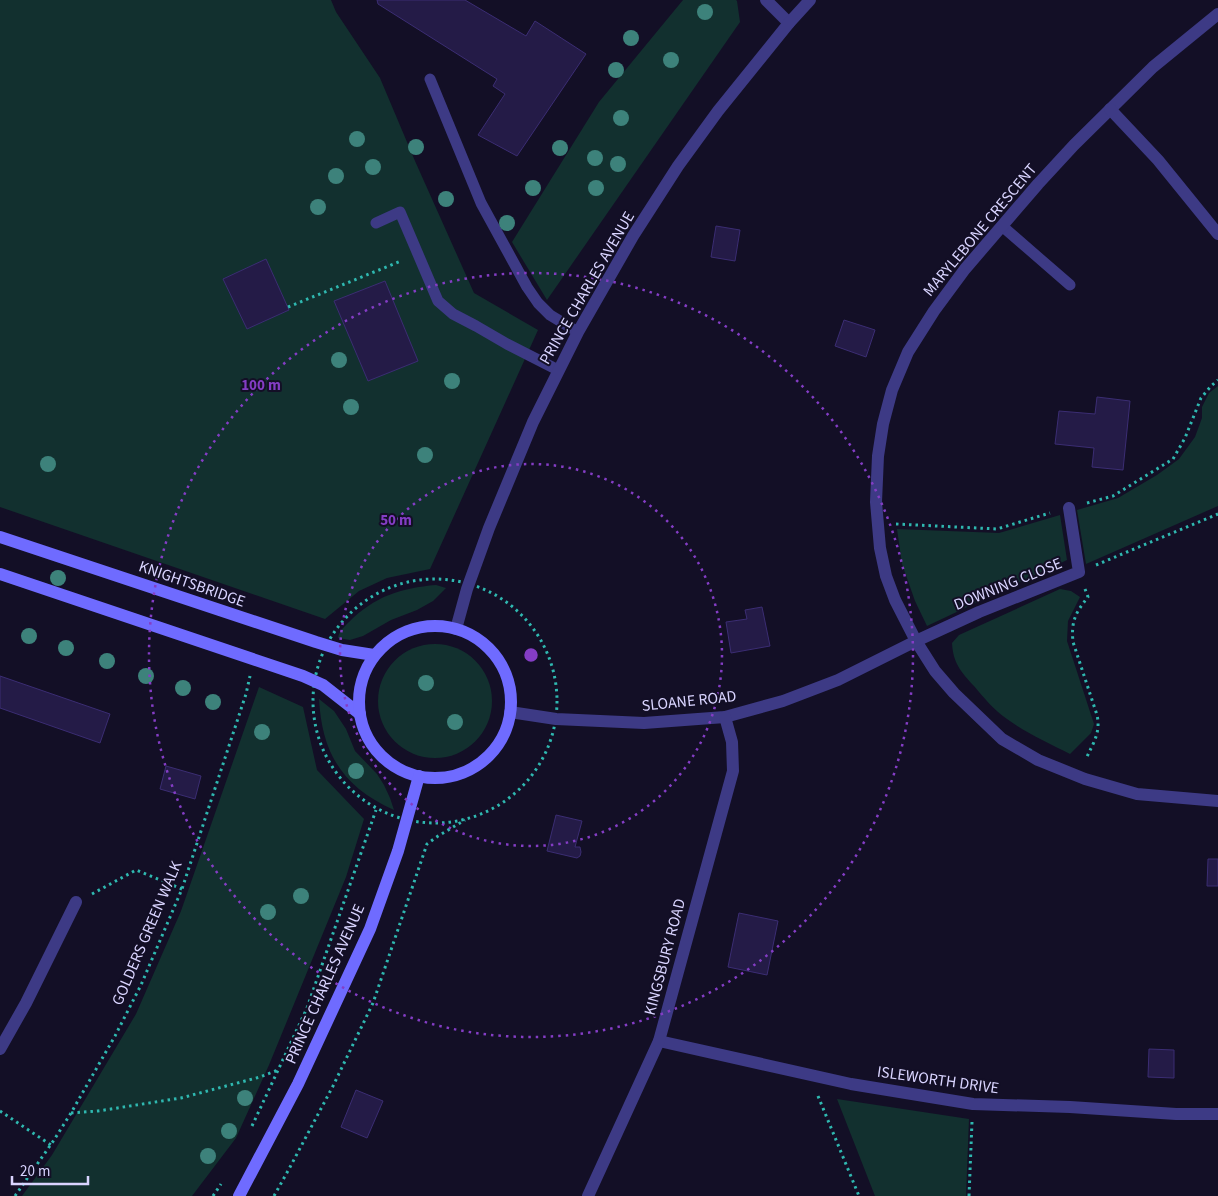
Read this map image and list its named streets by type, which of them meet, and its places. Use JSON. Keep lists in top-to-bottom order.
{
  "streets": {
    "street": [
      "MARYLEBONE CRESCENT",
      "PRINCE CHARLES AVENUE",
      "KNIGHTSBRIDGE",
      "DOWNING CLOSE",
      "SLOANE ROAD",
      "KINGSBURY ROAD",
      "ISLEWORTH DRIVE"
    ],
    "path": ["GOLDERS GREEN WALK"]
  },
  "crossings": [
    ["MARYLEBONE CRESCENT", "DOWNING CLOSE"],
    ["MARYLEBONE CRESCENT", "SLOANE ROAD"],
    ["PRINCE CHARLES AVENUE", "KNIGHTSBRIDGE"],
    ["PRINCE CHARLES AVENUE", "SLOANE ROAD"],
    ["KNIGHTSBRIDGE", "SLOANE ROAD"],
    ["DOWNING CLOSE", "SLOANE ROAD"],
    ["SLOANE ROAD", "KINGSBURY ROAD"],
    ["KINGSBURY ROAD", "ISLEWORTH DRIVE"]
  ],
  "scale_bar": "20 m",
  "rings": ["100 m", "50 m"]
}
